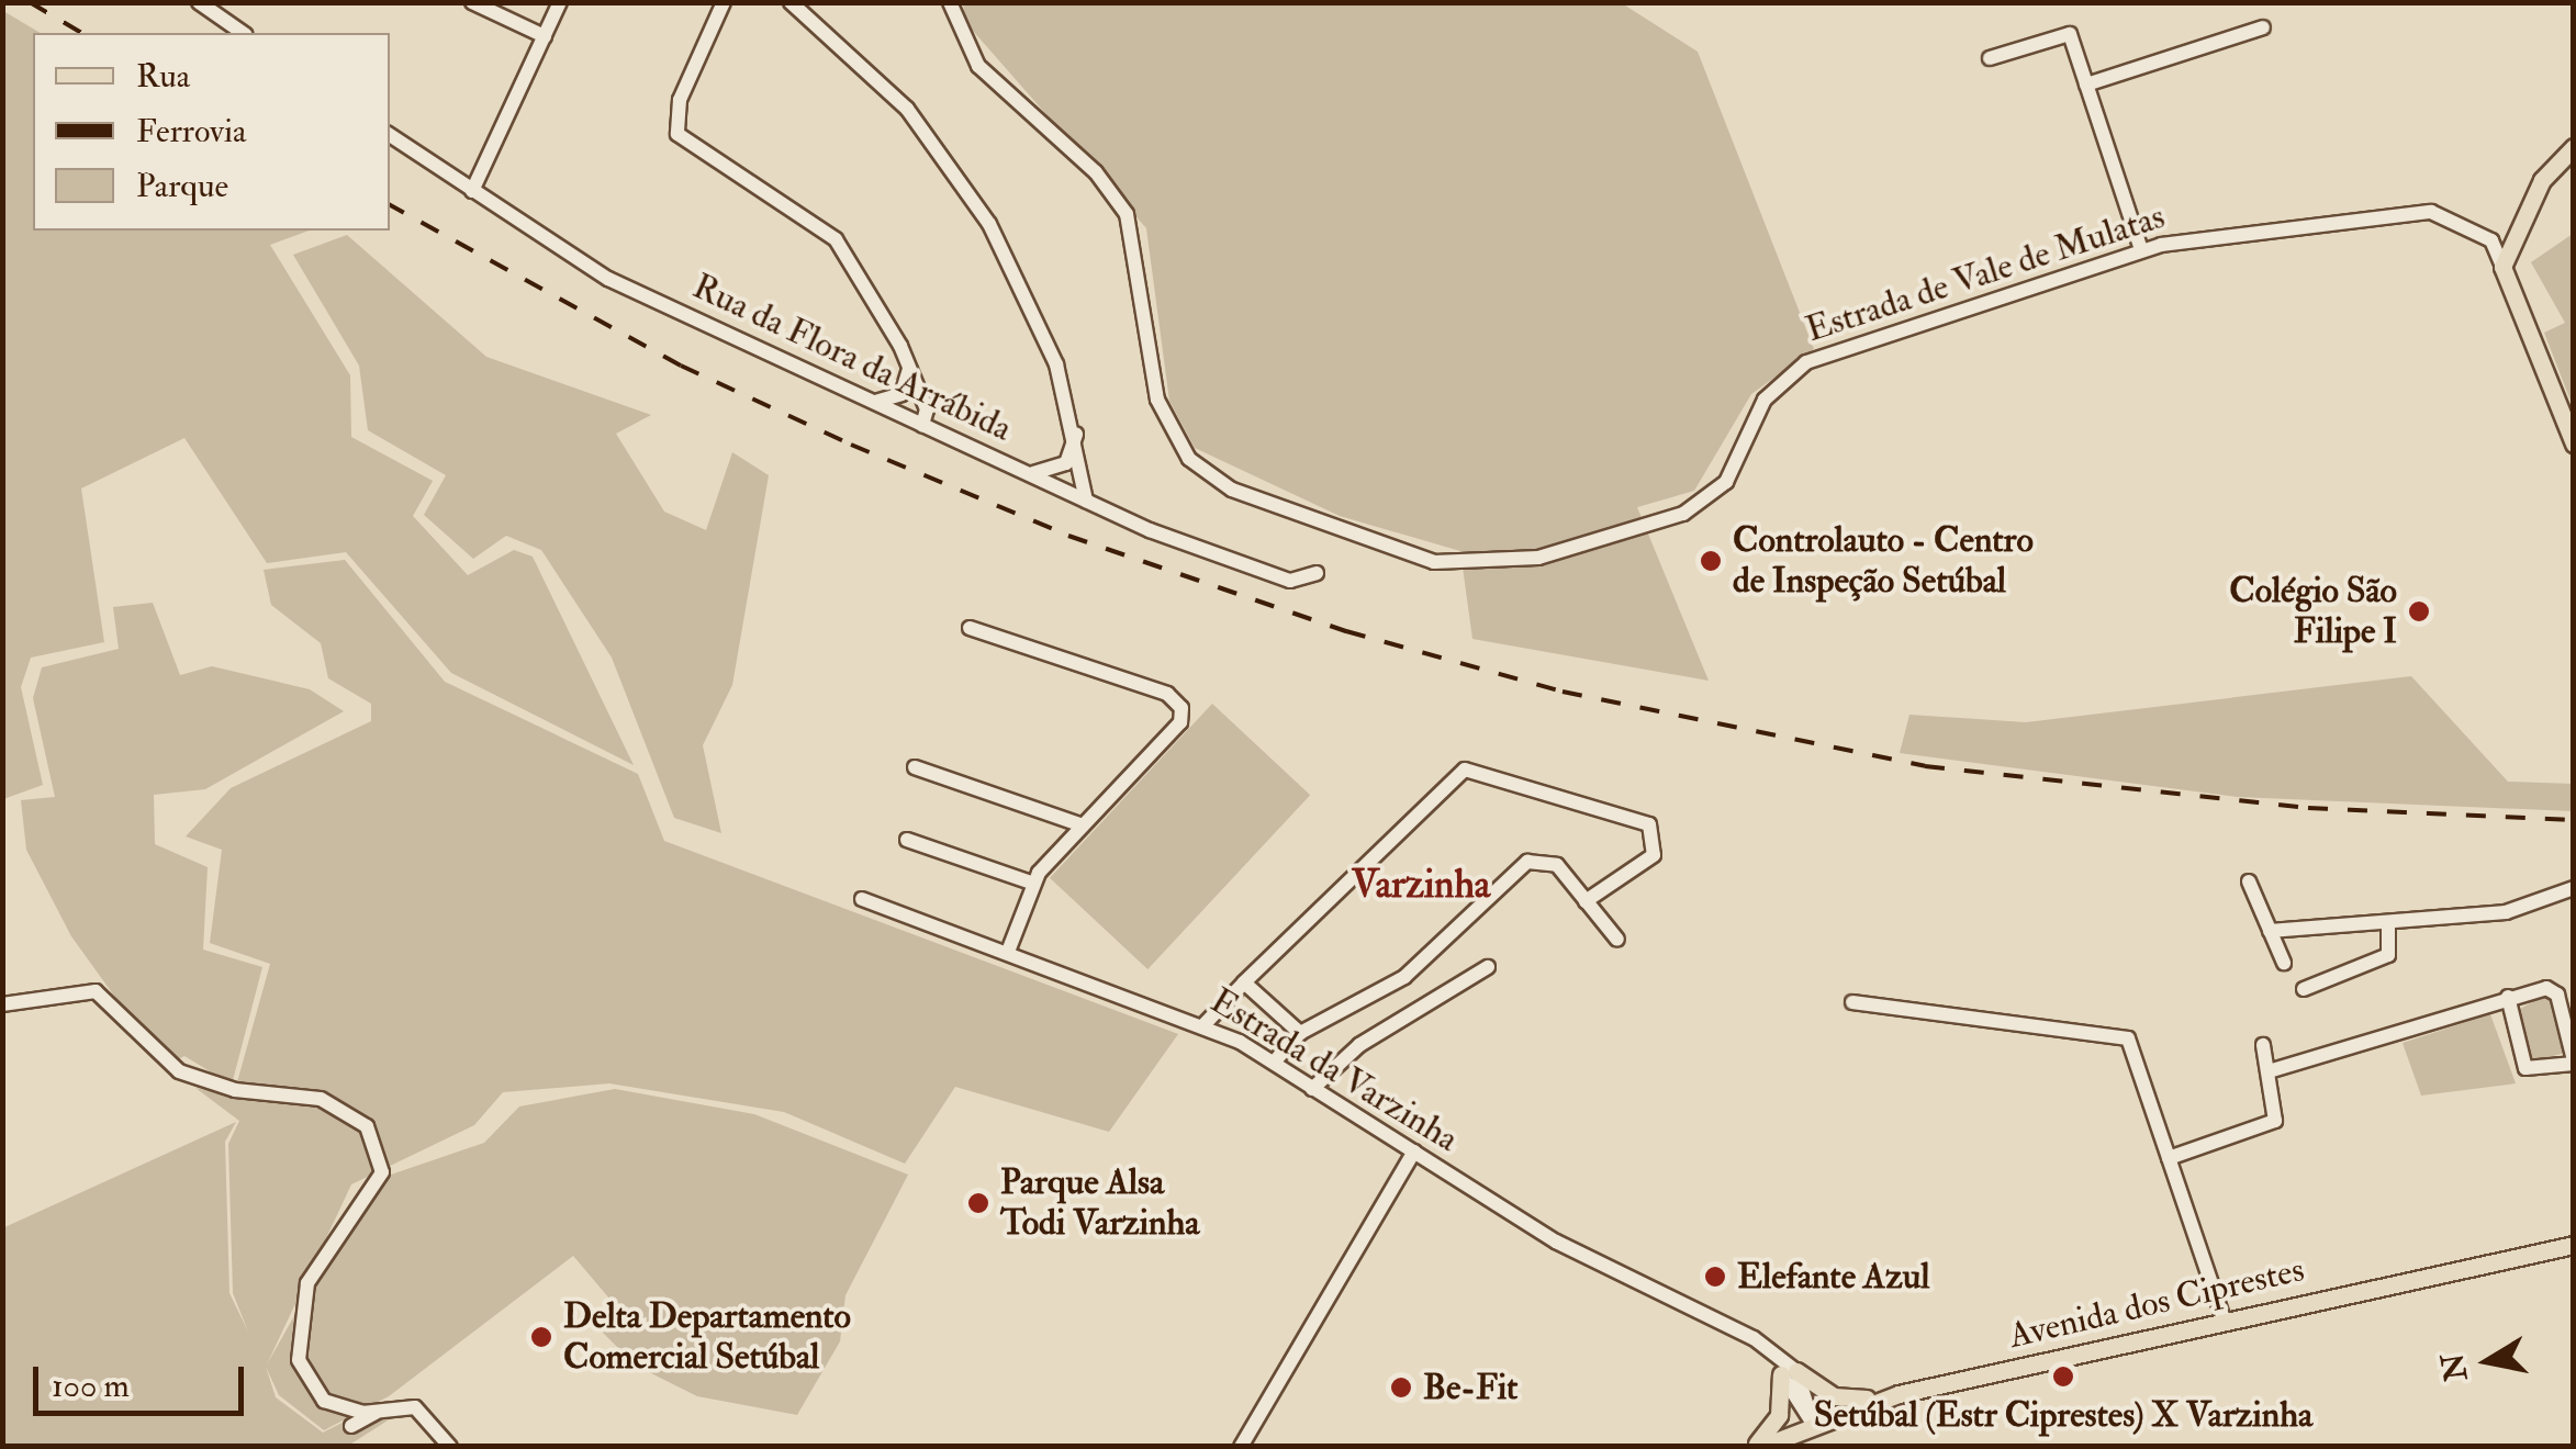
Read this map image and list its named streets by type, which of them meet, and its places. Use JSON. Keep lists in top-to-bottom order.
{
  "streets": {
    "main road": ["Estrada de Vale de Mulatas", "Avenida dos Ciprestes"],
    "street": ["Rua da Flora da Arrábida", "Estrada da Varzinha"]
  },
  "districts": ["Varzinha"],
  "places": [
    "Controlauto - Centro de Inspeção Setúbal",
    "Colégio São Filipe I",
    "Parque Alsa Todi Varzinha",
    "Elefante Azul",
    "Delta Departamento Comercial Setúbal",
    "Setúbal (Estr Ciprestes) X Varzinha",
    "Be-Fit"
  ],
  "legend": ["Rua", "Ferrovia", "Parque"],
  "scale_bar": "100 m",
  "north": "left"
}
